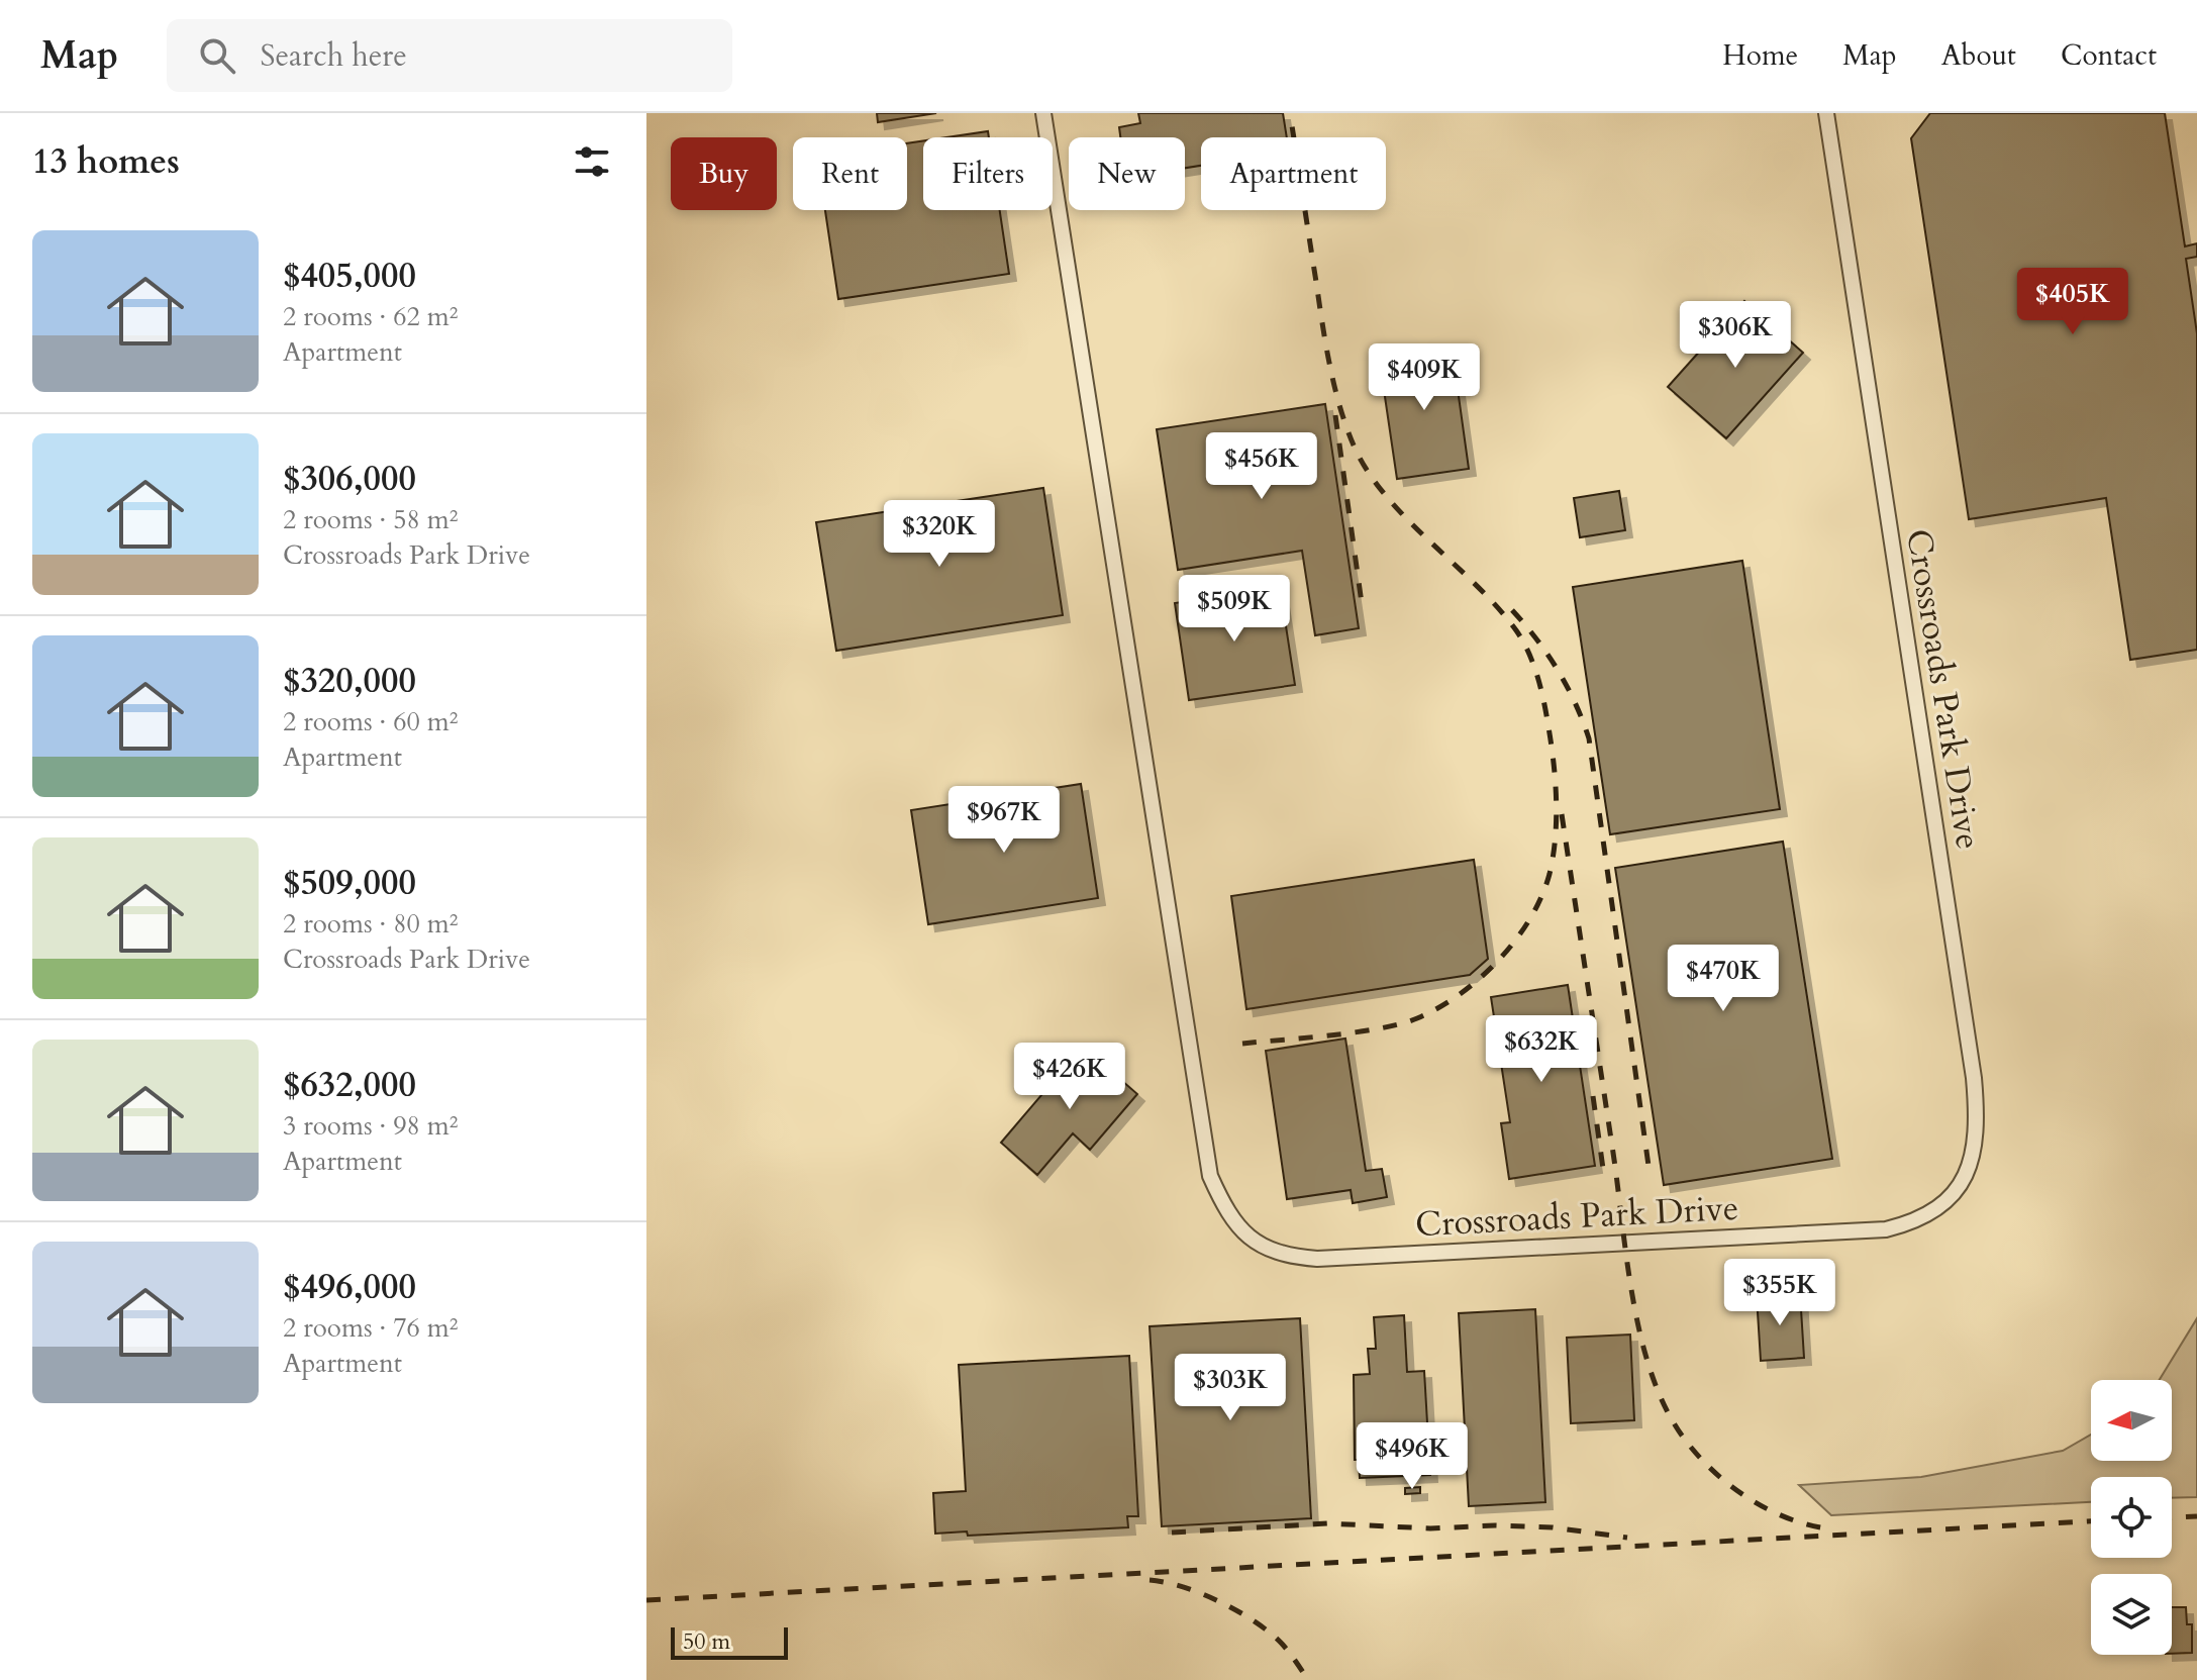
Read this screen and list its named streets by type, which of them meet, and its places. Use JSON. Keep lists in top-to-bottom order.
{
  "streets": {
    "street": ["Crossroads Park Drive"]
  },
  "scale_bar": "50 m",
  "north": "left",
  "page": {
    "header": "Map",
    "search": "Search here",
    "nav": [
      "Home",
      "Map",
      "About",
      "Contact"
    ],
    "heading": "13 homes",
    "chip": [
      "Buy",
      "Rent",
      "Filters",
      "New",
      "Apartment"
    ],
    "list": [
      {
        "name": "$405,000",
        "note": "2 rooms · 62 m² · Apartment"
      },
      {
        "name": "$306,000",
        "note": "2 rooms · 58 m² · Crossroads Park Drive"
      },
      {
        "name": "$320,000",
        "note": "2 rooms · 60 m² · Apartment"
      },
      {
        "name": "$509,000",
        "note": "2 rooms · 80 m² · Crossroads Park Drive"
      },
      {
        "name": "$632,000",
        "note": "3 rooms · 98 m² · Apartment"
      },
      {
        "name": "$496,000",
        "note": "2 rooms · 76 m² · Apartment"
      }
    ],
    "price": [
      "$405K",
      "$306K",
      "$409K",
      "$456K",
      "$320K",
      "$509K",
      "$967K",
      "$470K",
      "$632K",
      "$426K",
      "$355K",
      "$303K",
      "$496K"
    ],
    "scale": "50 m"
  }
}
